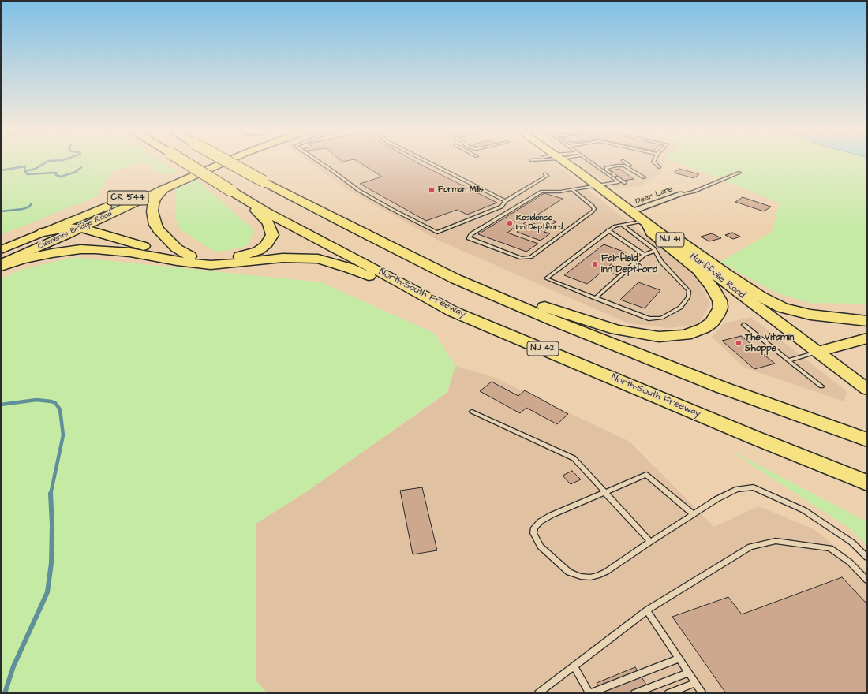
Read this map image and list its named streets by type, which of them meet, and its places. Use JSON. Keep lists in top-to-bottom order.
{
  "streets": {
    "highway": ["North-South Freeway", "NJ 42"],
    "main road": [
      "CR 544",
      "Clements Bridge Road",
      "NJ 41",
      "Hurffville Road"
    ],
    "street": ["Deer Lane"]
  },
  "crossings": [
    ["Deer Lane", "Hurffville Road"]
  ],
  "places": [
    "Forman Mills",
    "Residence Inn Deptford",
    "Fairfield Inn Deptford",
    "The Vitamin Shoppe"
  ]
}
